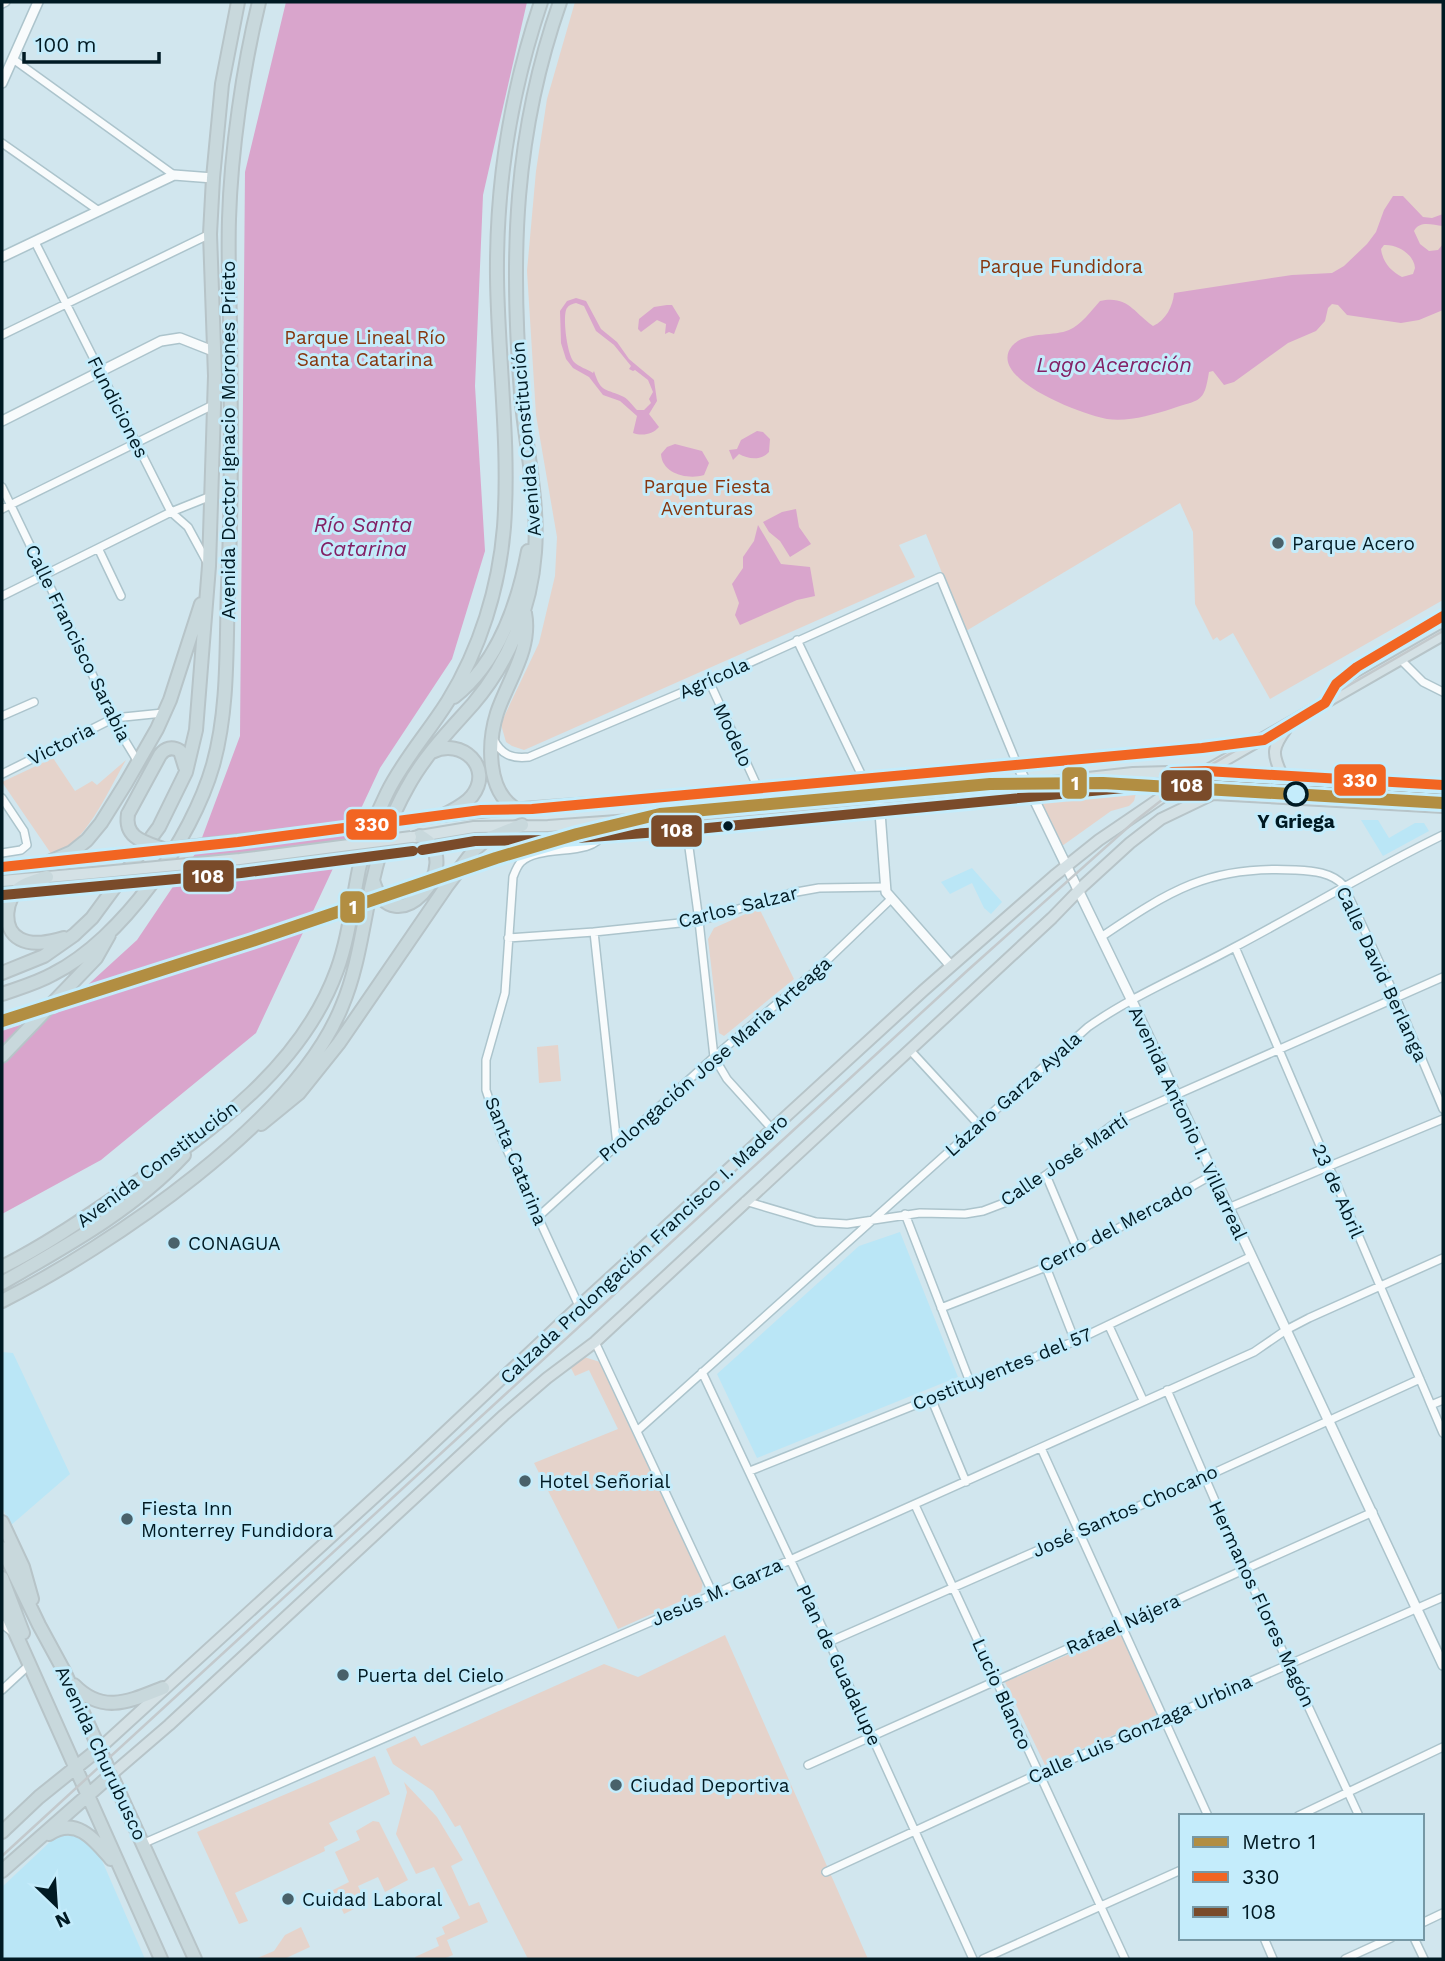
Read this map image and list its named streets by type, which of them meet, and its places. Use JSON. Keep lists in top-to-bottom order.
{
  "streets": {
    "highway": ["Avenida Constitución", "Avenida Doctor Ignacio Morones Prieto", "Avenida Churubusco"],
    "main road": ["Calzada Prolongación Francisco I. Madero"],
    "street": [
      "Fundiciones",
      "Calle Francisco Sarabia",
      "Agrícola",
      "Modelo",
      "Victoria",
      "Carlos Salzar",
      "Calle David Berlanga",
      "Prolongación Jose Maria Arteaga",
      "Lázaro Garza Ayala",
      "Avenida Antonio I. Villarreal",
      "Calle José Martí",
      "Santa Catarina",
      "23 de Abril",
      "Cerro del Mercado",
      "Costituyentes del 57",
      "José Santos Chocano",
      "Jesús M. Garza",
      "Hermanos Flores Magón",
      "Rafael Nájera",
      "Plan de Guadalupe",
      "Lucio Blanco",
      "Calle Luis Gonzaga Urbina"
    ]
  },
  "crossings": [
    ["Fundiciones", "Avenida Doctor Ignacio Morones Prieto"],
    ["Calle Francisco Sarabia", "Victoria"],
    ["Agrícola", "Modelo"],
    ["Agrícola", "Avenida Antonio I. Villarreal"],
    ["Carlos Salzar", "Santa Catarina"],
    ["Calle David Berlanga", "Lázaro Garza Ayala"],
    ["Calle David Berlanga", "Avenida Antonio I. Villarreal"],
    ["Calle David Berlanga", "Calle José Martí"],
    ["Prolongación Jose Maria Arteaga", "Santa Catarina"],
    ["Lázaro Garza Ayala", "Avenida Antonio I. Villarreal"],
    ["Lázaro Garza Ayala", "Calle José Martí"],
    ["Lázaro Garza Ayala", "23 de Abril"],
    ["Lázaro Garza Ayala", "Plan de Guadalupe"],
    ["Avenida Antonio I. Villarreal", "Calle José Martí"],
    ["Avenida Antonio I. Villarreal", "Cerro del Mercado"],
    ["Avenida Antonio I. Villarreal", "Calzada Prolongación Francisco I. Madero"],
    ["Avenida Antonio I. Villarreal", "Costituyentes del 57"],
    ["Avenida Antonio I. Villarreal", "José Santos Chocano"],
    ["Avenida Antonio I. Villarreal", "Jesús M. Garza"],
    ["Avenida Antonio I. Villarreal", "Rafael Nájera"],
    ["Avenida Antonio I. Villarreal", "Calle Luis Gonzaga Urbina"],
    ["Calle José Martí", "23 de Abril"],
    ["Calle José Martí", "Calzada Prolongación Francisco I. Madero"],
    ["Santa Catarina", "Calzada Prolongación Francisco I. Madero"],
    ["23 de Abril", "José Santos Chocano"],
    ["23 de Abril", "Jesús M. Garza"],
    ["Calzada Prolongación Francisco I. Madero", "Avenida Churubusco"],
    ["Costituyentes del 57", "Plan de Guadalupe"],
    ["José Santos Chocano", "Hermanos Flores Magón"],
    ["José Santos Chocano", "Plan de Guadalupe"],
    ["José Santos Chocano", "Lucio Blanco"],
    ["Jesús M. Garza", "Hermanos Flores Magón"],
    ["Jesús M. Garza", "Plan de Guadalupe"],
    ["Jesús M. Garza", "Lucio Blanco"],
    ["Jesús M. Garza", "Avenida Churubusco"],
    ["Hermanos Flores Magón", "Rafael Nájera"],
    ["Hermanos Flores Magón", "Calle Luis Gonzaga Urbina"],
    ["Rafael Nájera", "Plan de Guadalupe"],
    ["Rafael Nájera", "Lucio Blanco"],
    ["Plan de Guadalupe", "Calle Luis Gonzaga Urbina"],
    ["Lucio Blanco", "Calle Luis Gonzaga Urbina"]
  ],
  "water": ["Lago Aceración", "Río Santa Catarina"],
  "parks": ["Parque Fundidora", "Parque Lineal Río Santa Catarina", "Parque Fiesta Aventuras"],
  "places": [
    "Parque Acero",
    "Y Griega",
    "CONAGUA",
    "Hotel Señorial",
    "Fiesta Inn Monterrey Fundidora",
    "Puerta del Cielo",
    "Ciudad Deportiva",
    "Cuidad Laboral"
  ],
  "lines": ["transit line 330", "metro line 1", "transit line 108"],
  "legend": ["Metro 1", "330", "108"],
  "scale_bar": "100 m",
  "north": "bottom right"
}
